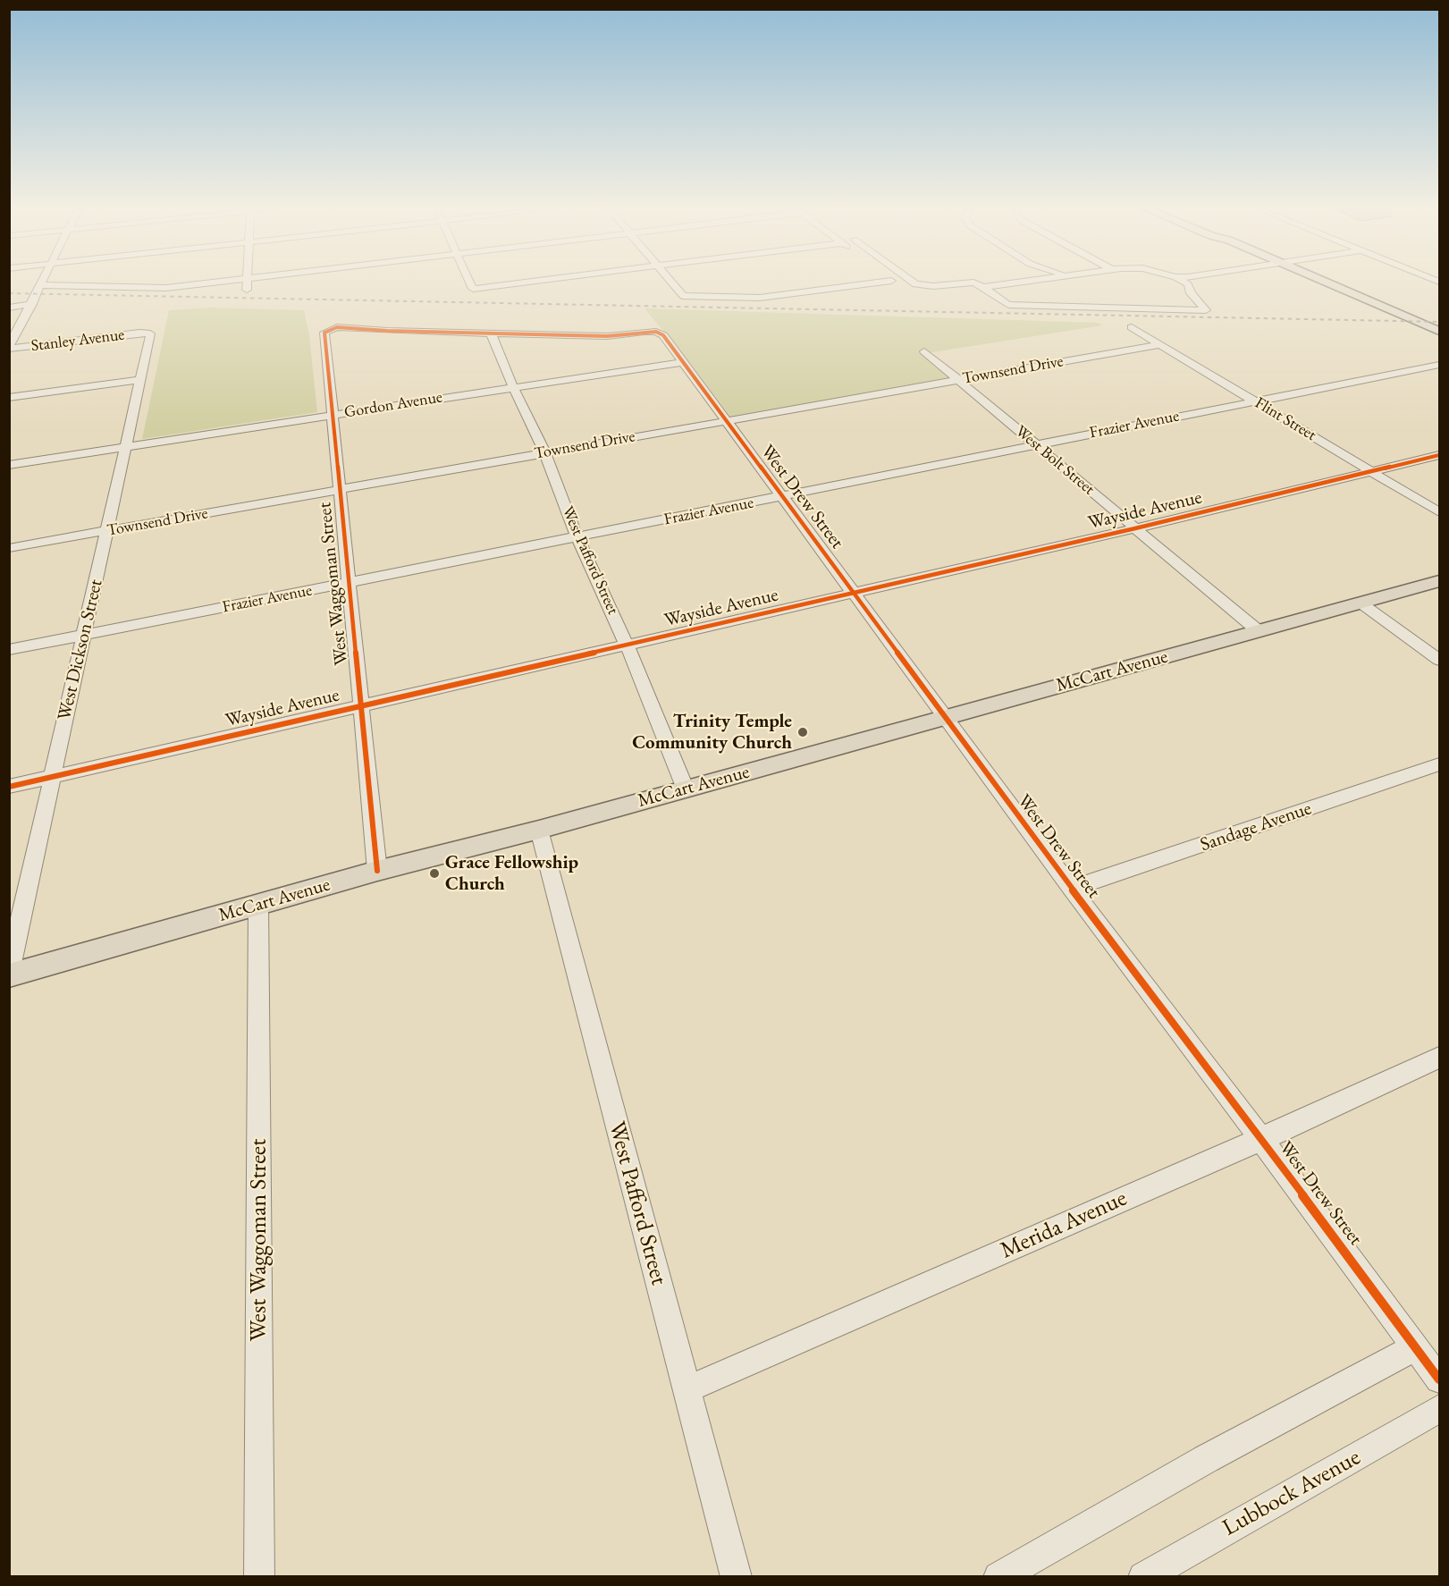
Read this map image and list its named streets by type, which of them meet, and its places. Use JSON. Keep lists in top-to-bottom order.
{
  "streets": {
    "main road": ["McCart Avenue"],
    "street": [
      "Stanley Avenue",
      "Townsend Drive",
      "Gordon Avenue",
      "Flint Street",
      "Frazier Avenue",
      "West Bolt Street",
      "West Drew Street",
      "Wayside Avenue",
      "West Pafford Street",
      "West Waggoman Street",
      "West Dickson Street",
      "Sandage Avenue",
      "Merida Avenue",
      "Lubbock Avenue"
    ]
  },
  "crossings": [
    ["Stanley Avenue", "West Dickson Street"],
    ["Townsend Drive", "Flint Street"],
    ["Townsend Drive", "West Bolt Street"],
    ["Townsend Drive", "West Drew Street"],
    ["Townsend Drive", "West Pafford Street"],
    ["Townsend Drive", "West Waggoman Street"],
    ["Townsend Drive", "West Dickson Street"],
    ["Gordon Avenue", "West Drew Street"],
    ["Gordon Avenue", "West Pafford Street"],
    ["Gordon Avenue", "West Waggoman Street"],
    ["Gordon Avenue", "West Dickson Street"],
    ["Flint Street", "Frazier Avenue"],
    ["Flint Street", "Wayside Avenue"],
    ["Frazier Avenue", "West Bolt Street"],
    ["Frazier Avenue", "West Drew Street"],
    ["Frazier Avenue", "West Pafford Street"],
    ["Frazier Avenue", "West Waggoman Street"],
    ["Frazier Avenue", "West Dickson Street"],
    ["West Bolt Street", "Wayside Avenue"],
    ["West Bolt Street", "McCart Avenue"],
    ["West Drew Street", "Wayside Avenue"],
    ["West Drew Street", "West Pafford Street"],
    ["West Drew Street", "West Waggoman Street"],
    ["West Drew Street", "McCart Avenue"],
    ["West Drew Street", "Sandage Avenue"],
    ["West Drew Street", "Merida Avenue"],
    ["Wayside Avenue", "West Pafford Street"],
    ["Wayside Avenue", "West Waggoman Street"],
    ["Wayside Avenue", "West Dickson Street"],
    ["West Pafford Street", "West Waggoman Street"],
    ["West Pafford Street", "McCart Avenue"],
    ["West Pafford Street", "Merida Avenue"],
    ["West Waggoman Street", "McCart Avenue"],
    ["West Dickson Street", "McCart Avenue"]
  ],
  "places": ["Trinity Temple Community Church", "Grace Fellowship Church"]
}
